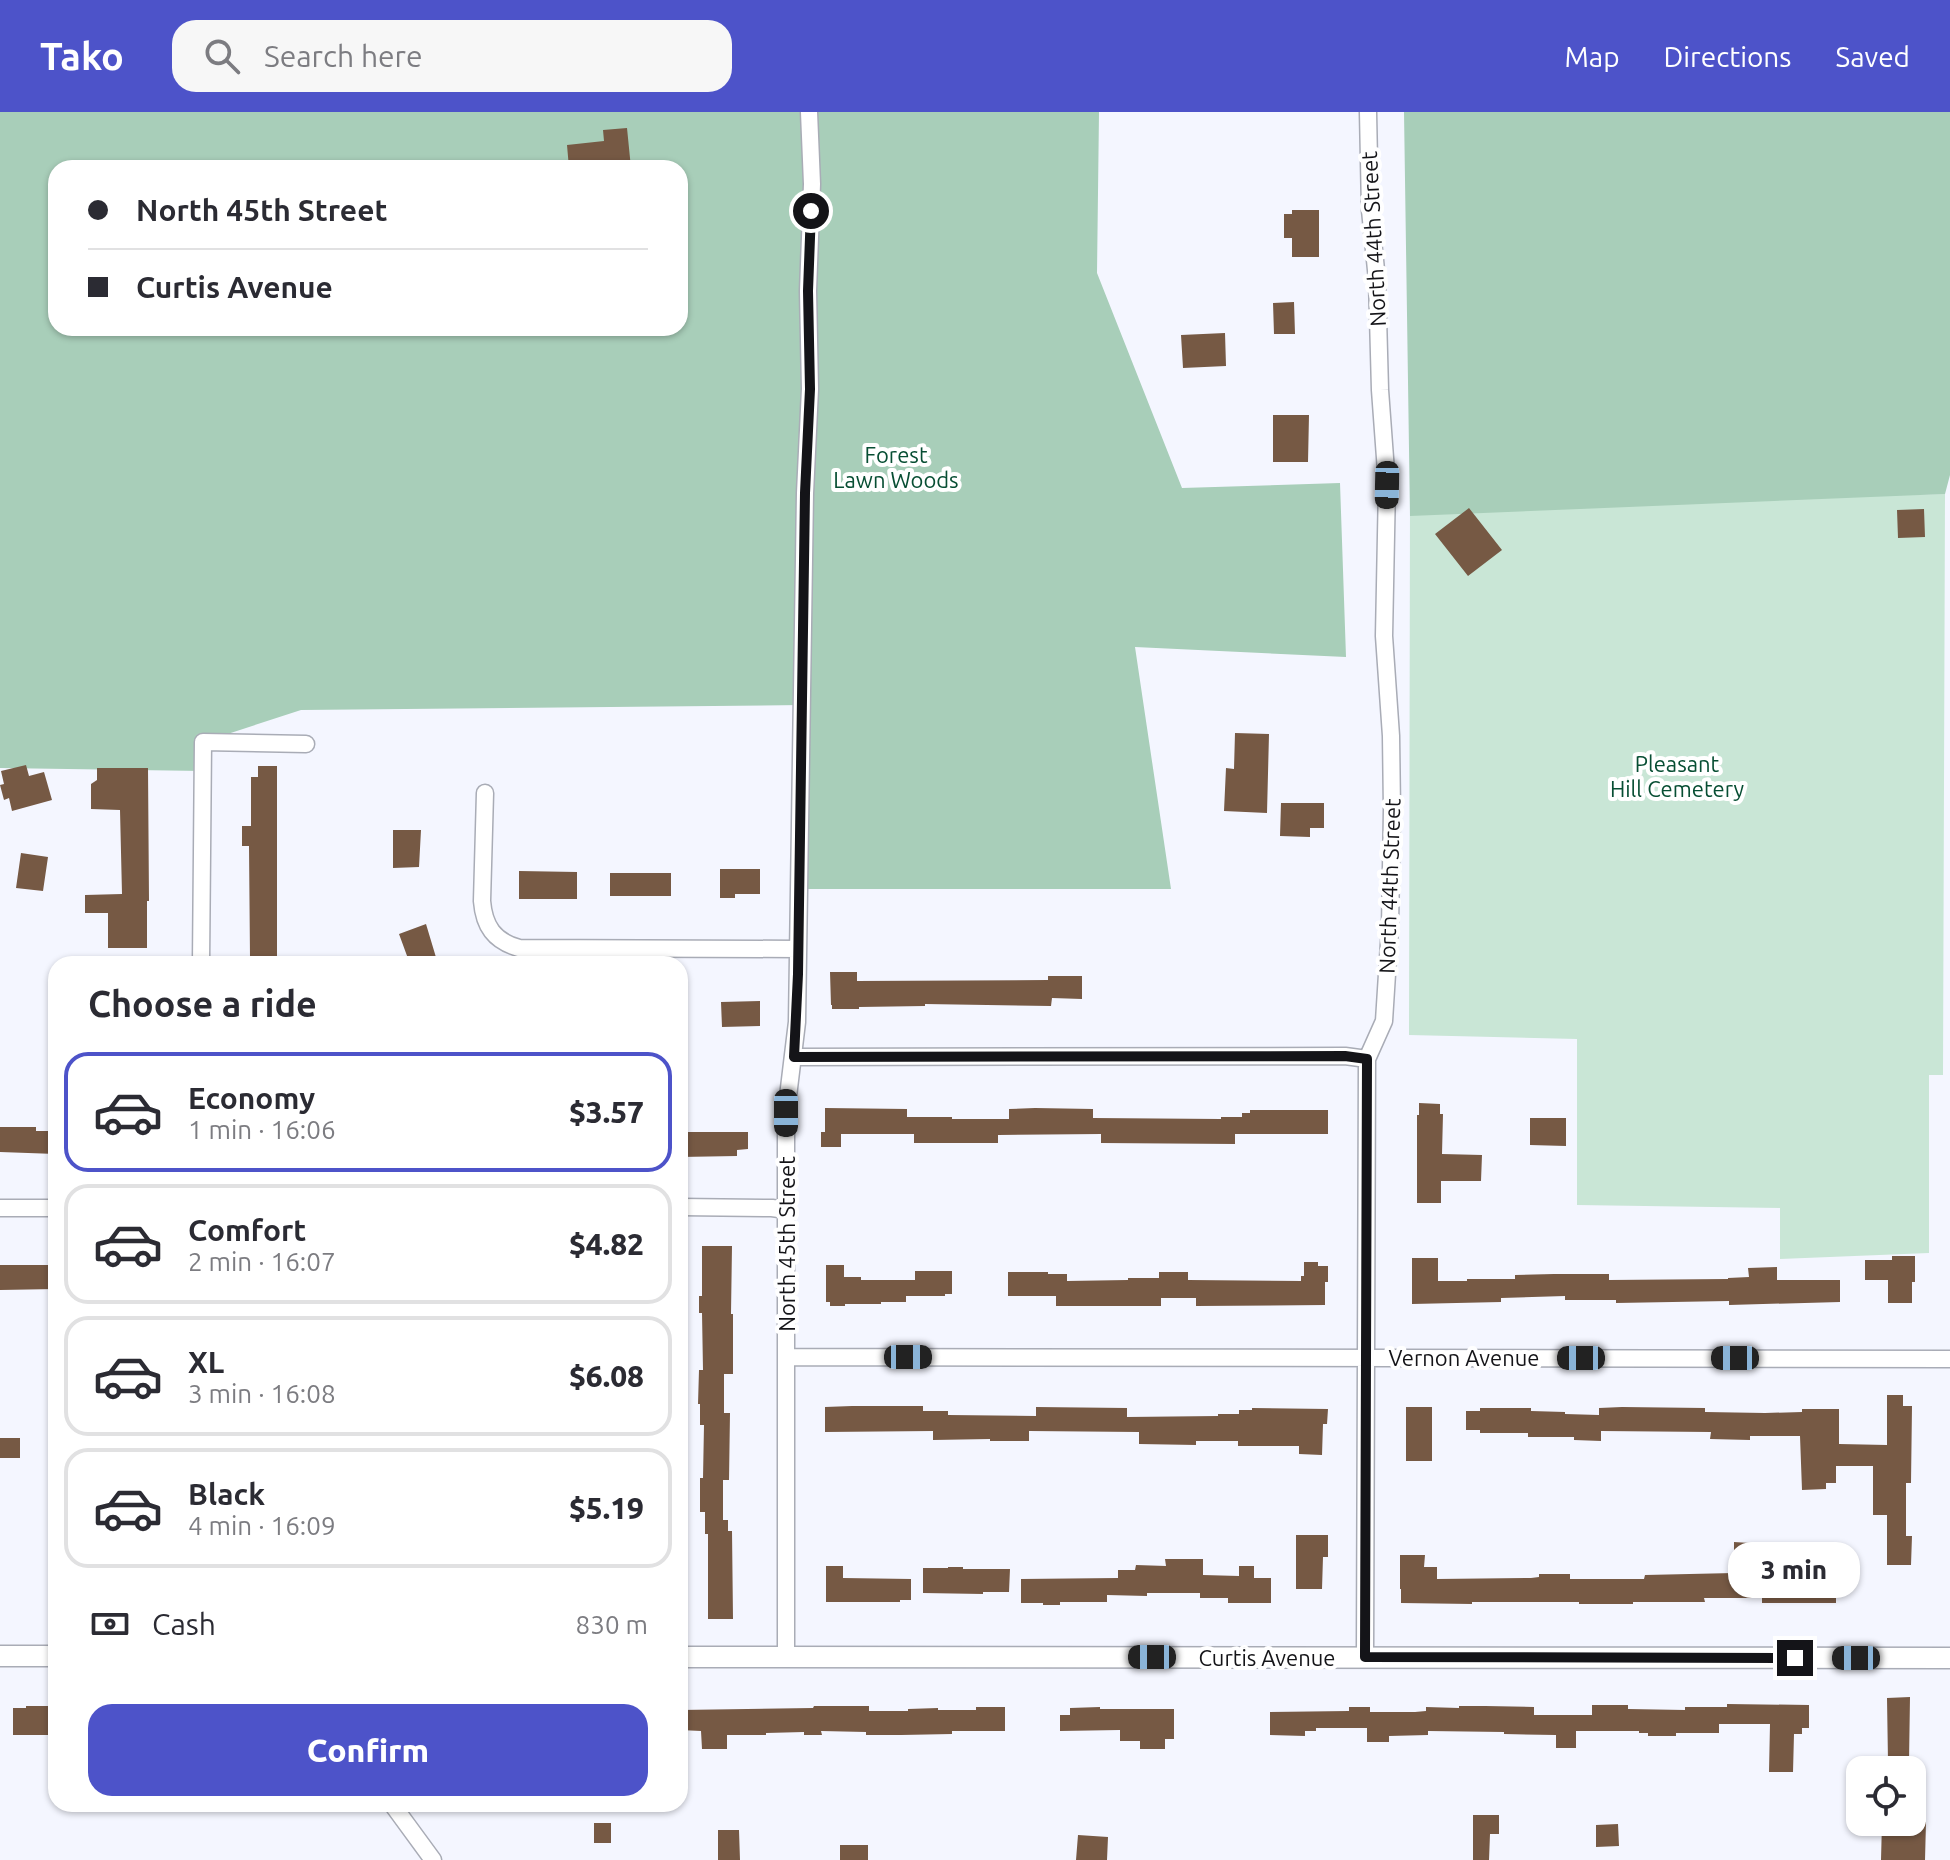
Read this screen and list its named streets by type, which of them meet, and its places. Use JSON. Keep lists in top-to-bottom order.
{
  "streets": {
    "street": [
      "North 44th Street",
      "North 45th Street",
      "Vernon Avenue",
      "Curtis Avenue"
    ]
  },
  "crossings": [
    ["North 44th Street", "Vernon Avenue"],
    ["North 44th Street", "Curtis Avenue"],
    ["North 45th Street", "Vernon Avenue"],
    ["North 45th Street", "Curtis Avenue"]
  ],
  "parks": ["Forest Lawn Woods", "Pleasant Hill Cemetery"],
  "page": {
    "header": "Tako",
    "search": "Search here",
    "nav": ["Map", "Directions", "Saved"],
    "banner": ["North 45th Street", "Curtis Avenue"],
    "heading": "Choose a ride",
    "list": [
      {
        "name": "Economy",
        "note": "1 min · 16:06",
        "value": "$3.57"
      },
      {
        "name": "Comfort",
        "note": "2 min · 16:07",
        "value": "$4.82"
      },
      {
        "name": "XL",
        "note": "3 min · 16:08",
        "value": "$6.08"
      },
      {
        "name": "Black",
        "note": "4 min · 16:09",
        "value": "$5.19"
      }
    ],
    "bubble": "3 min",
    "pay": ["Cash", "830 m"],
    "buttons": "Confirm"
  }
}
